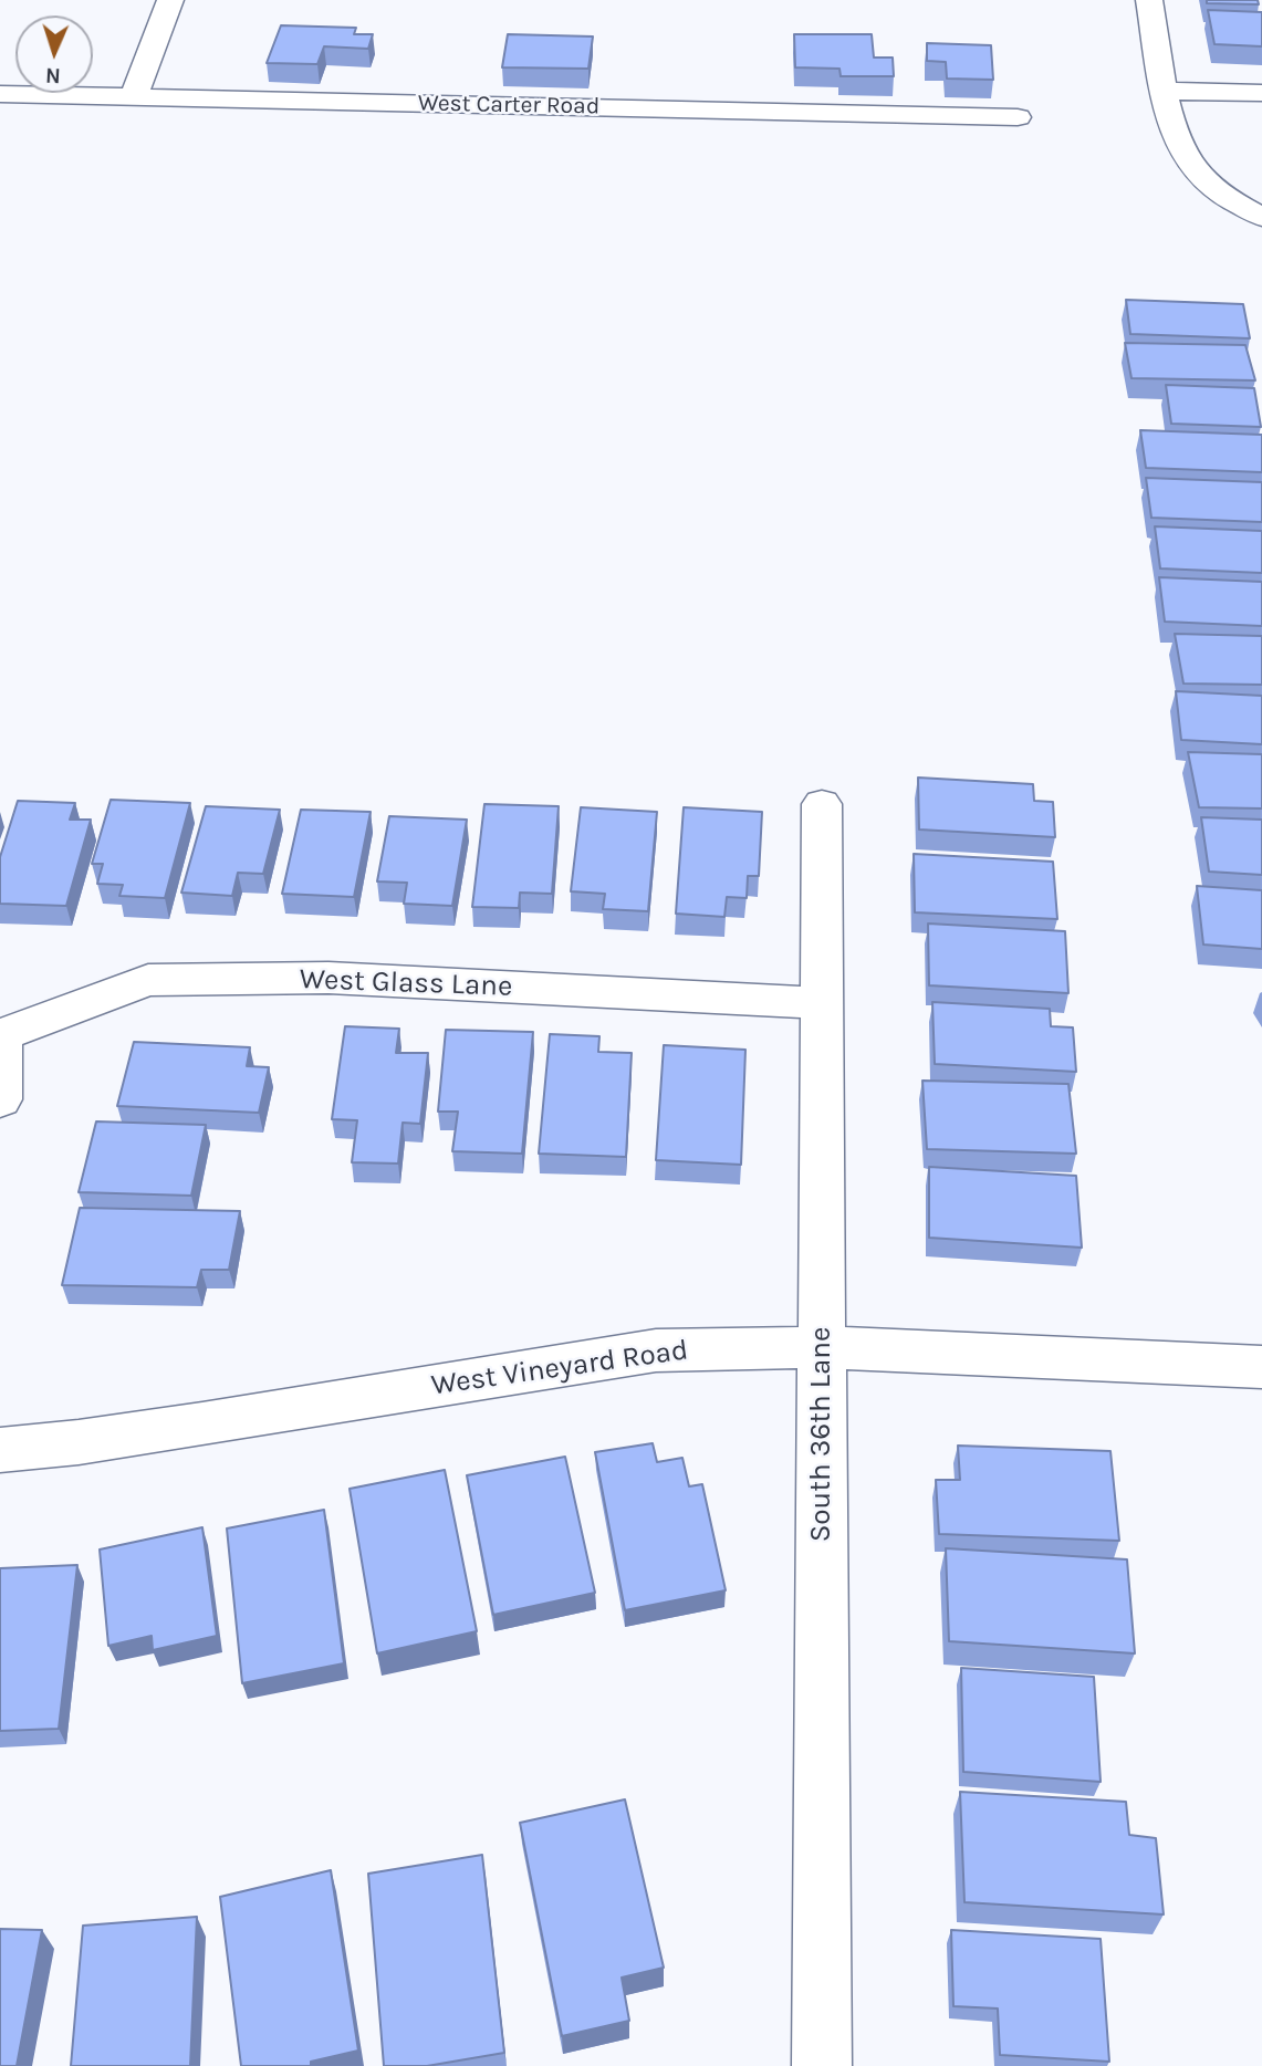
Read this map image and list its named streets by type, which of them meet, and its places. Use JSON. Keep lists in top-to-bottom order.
{
  "streets": {
    "street": [
      "West Carter Road",
      "West Glass Lane",
      "West Vineyard Road",
      "South 36th Lane"
    ]
  },
  "crossings": [
    ["West Glass Lane", "South 36th Lane"],
    ["West Vineyard Road", "South 36th Lane"]
  ],
  "north": "bottom"
}
